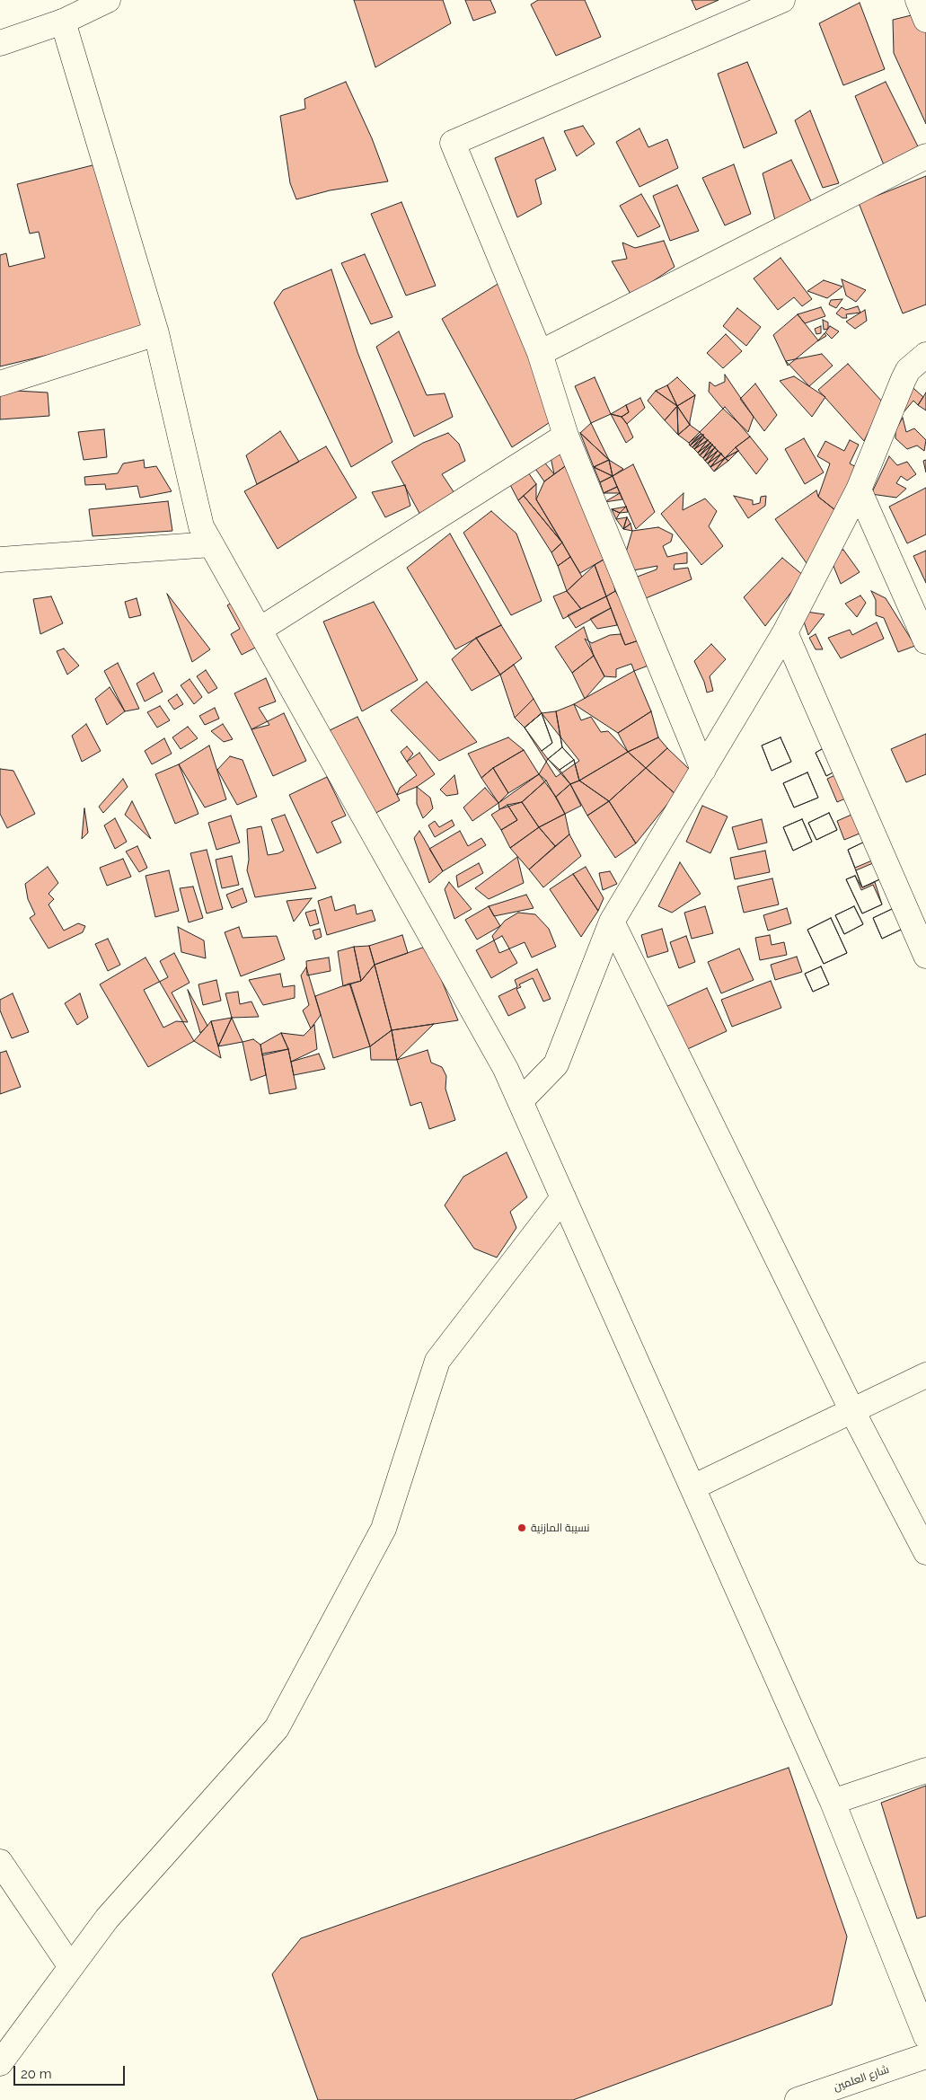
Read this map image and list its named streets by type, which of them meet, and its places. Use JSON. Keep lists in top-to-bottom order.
{
  "streets": {
    "street": ["شارع العلمين"]
  },
  "places": ["نسيبة المازنية"],
  "scale_bar": "20 m"
}
